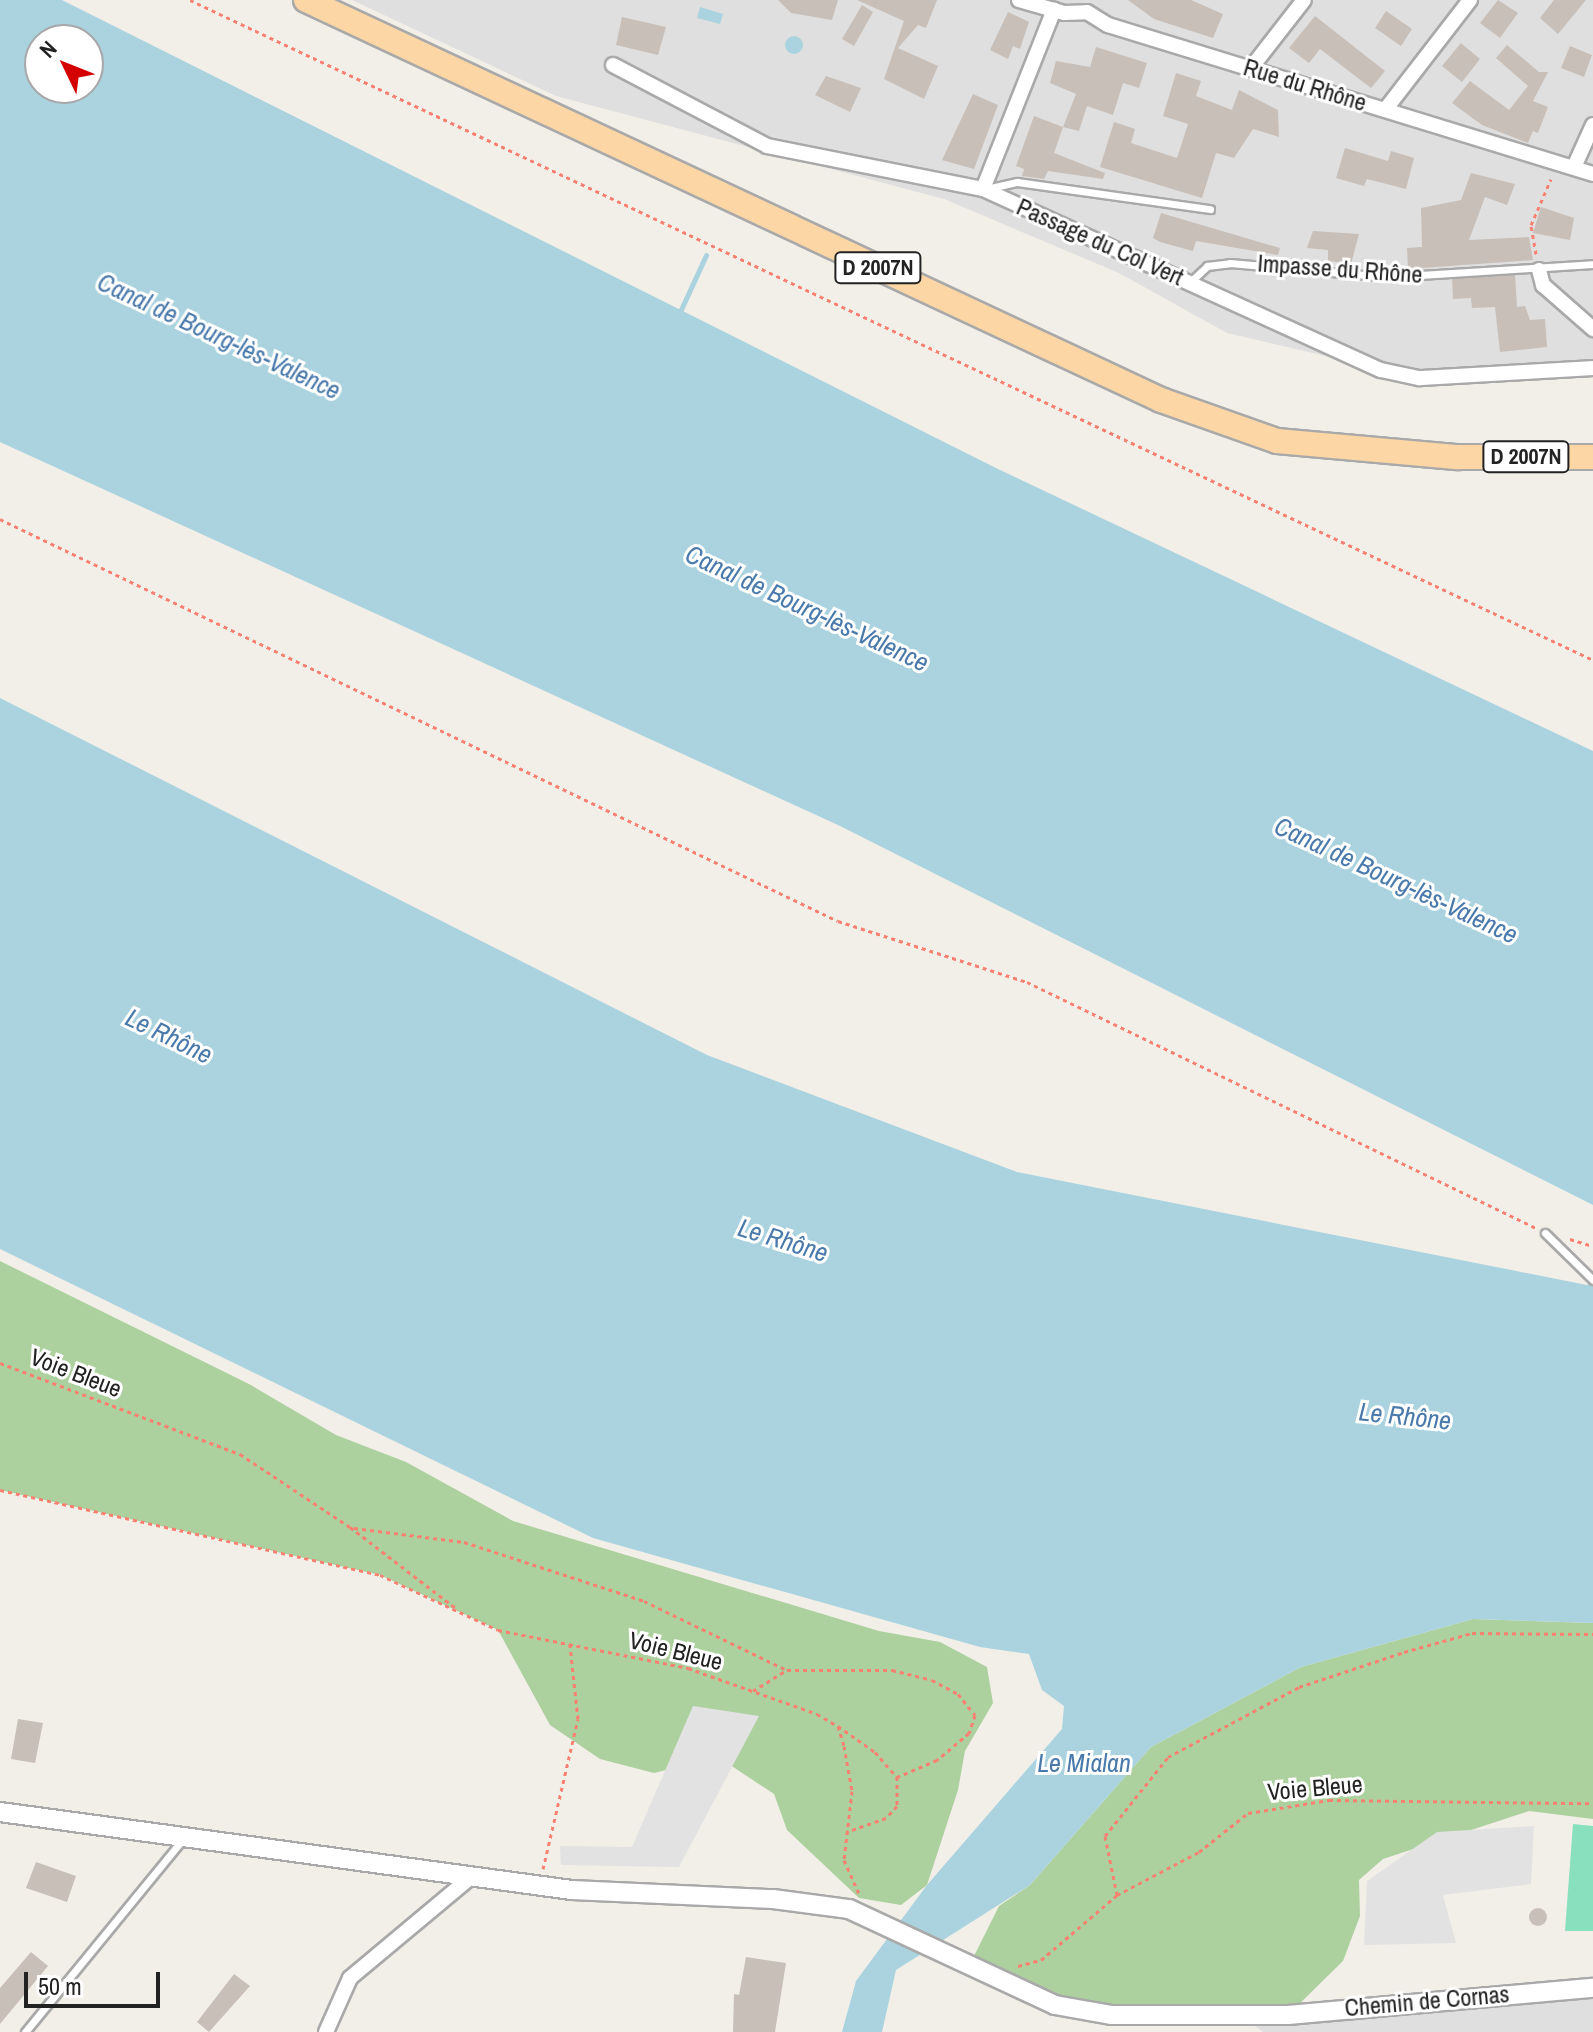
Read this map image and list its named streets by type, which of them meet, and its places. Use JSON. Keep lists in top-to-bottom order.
{
  "streets": {
    "main road": ["D 2007N"],
    "street": ["Rue du Rhône", "Passage du Col Vert", "Chemin de Cornas"],
    "lane": ["Impasse du Rhône"],
    "path": ["Voie Bleue"]
  },
  "crossings": [
    ["Passage du Col Vert", "Impasse du Rhône"]
  ],
  "water": ["Canal de Bourg-lès-Valence", "Le Rhône", "Le Mialan"],
  "scale_bar": "50 m",
  "north": "top left"
}
